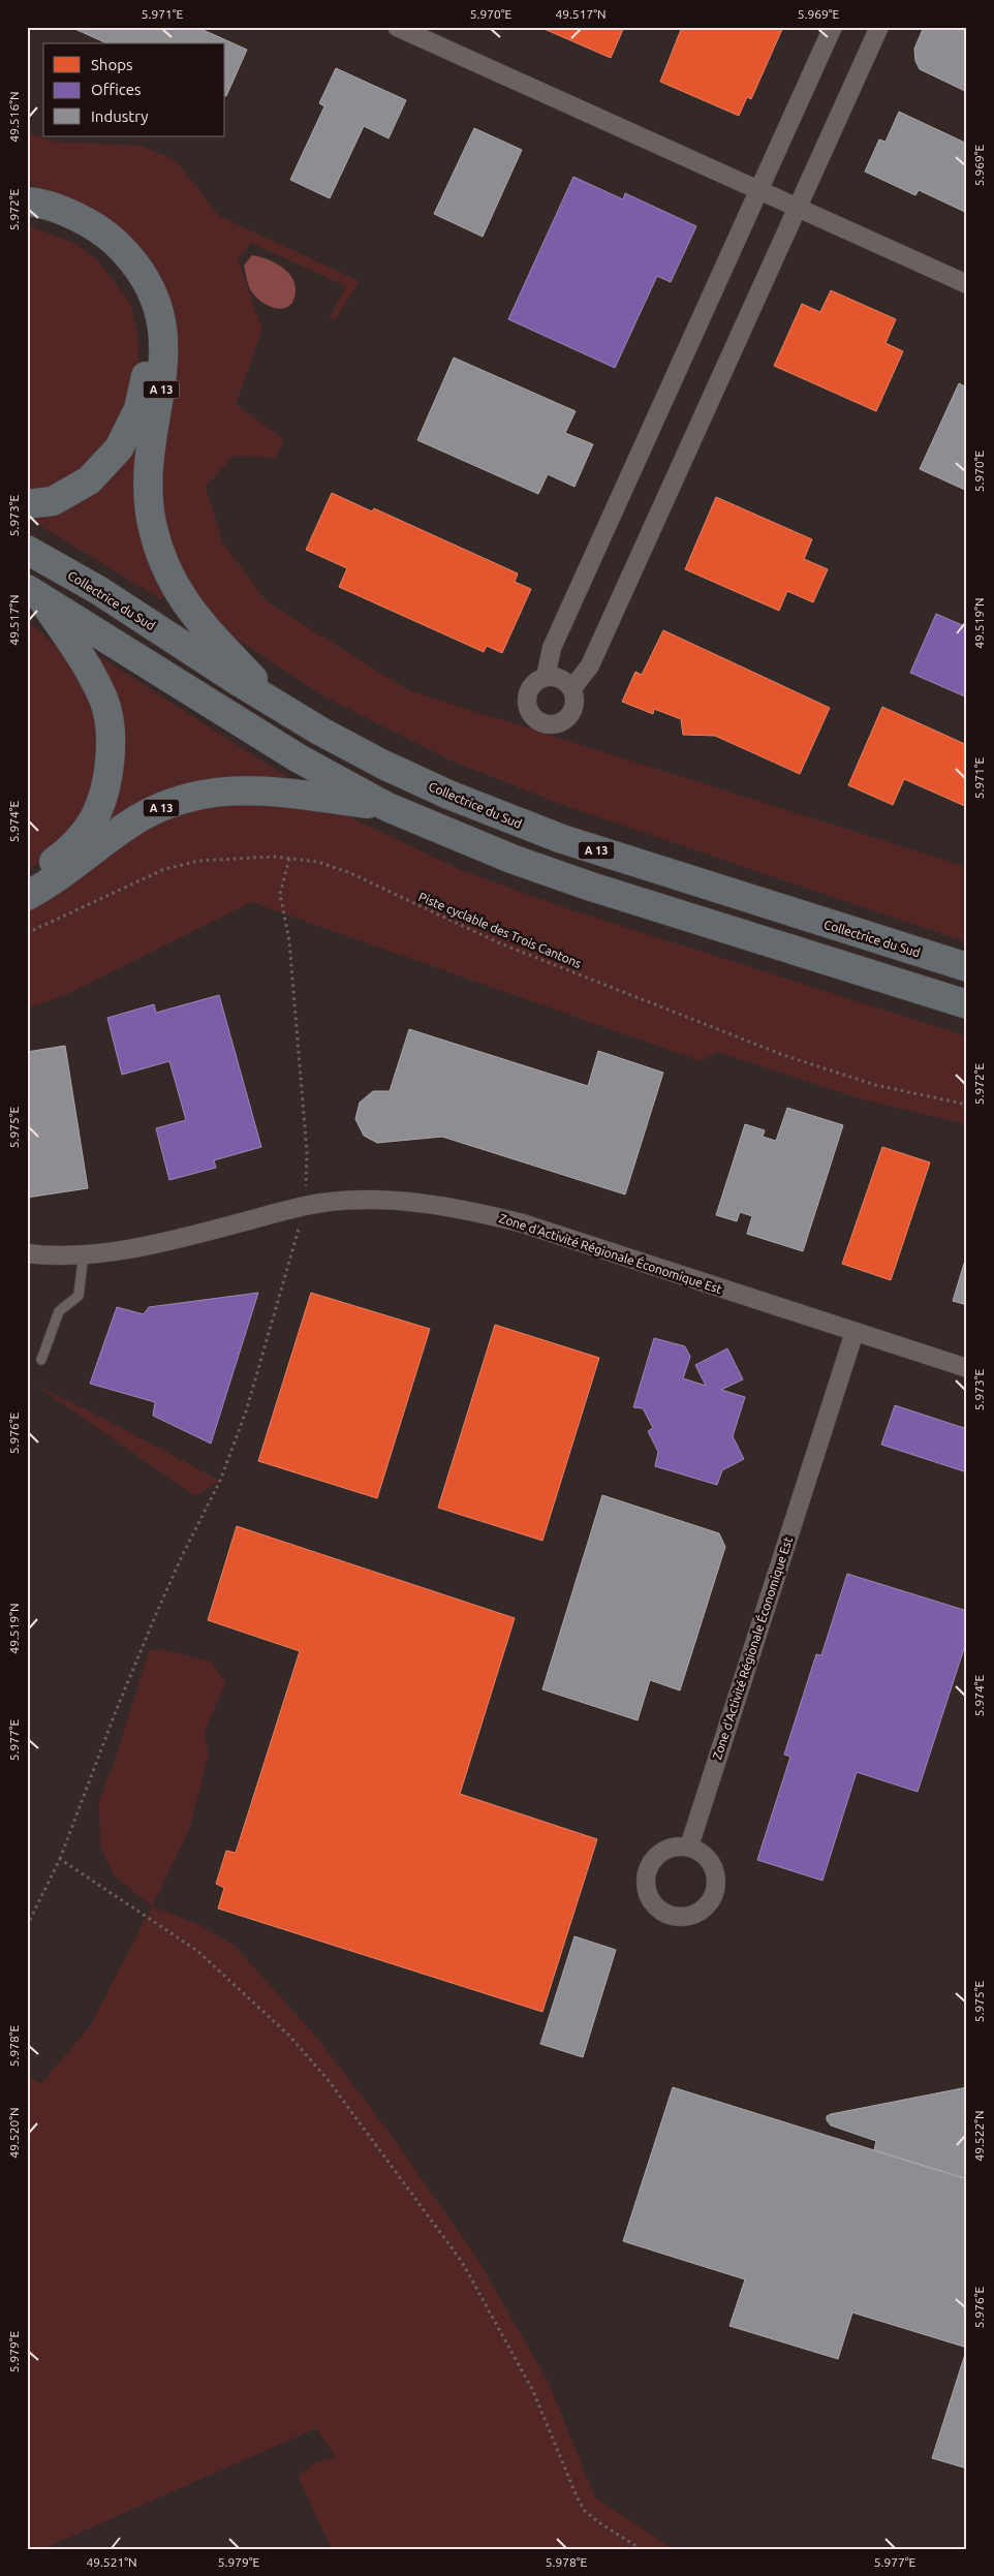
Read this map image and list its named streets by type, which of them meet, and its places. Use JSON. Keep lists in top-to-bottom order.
{
  "streets": {
    "highway": ["A 13", "Collectrice du Sud"],
    "street": ["Zone d'Activité Régionale Économique Est"],
    "path": ["Piste cyclable des Trois Cantons"]
  },
  "crossings": [
    ["A 13", "Collectrice du Sud"]
  ],
  "legend": ["Shops", "Offices", "Industry"],
  "coordinates": [
    "5.971°E",
    "5.970°E",
    "49.517°N",
    "5.969°E",
    "49.516°N",
    "5.972°E",
    "5.973°E",
    "49.519°N",
    "5.974°E",
    "5.975°E",
    "5.976°E",
    "5.977°E",
    "5.978°E",
    "49.520°N",
    "49.522°N",
    "5.979°E",
    "49.521°N"
  ]
}
